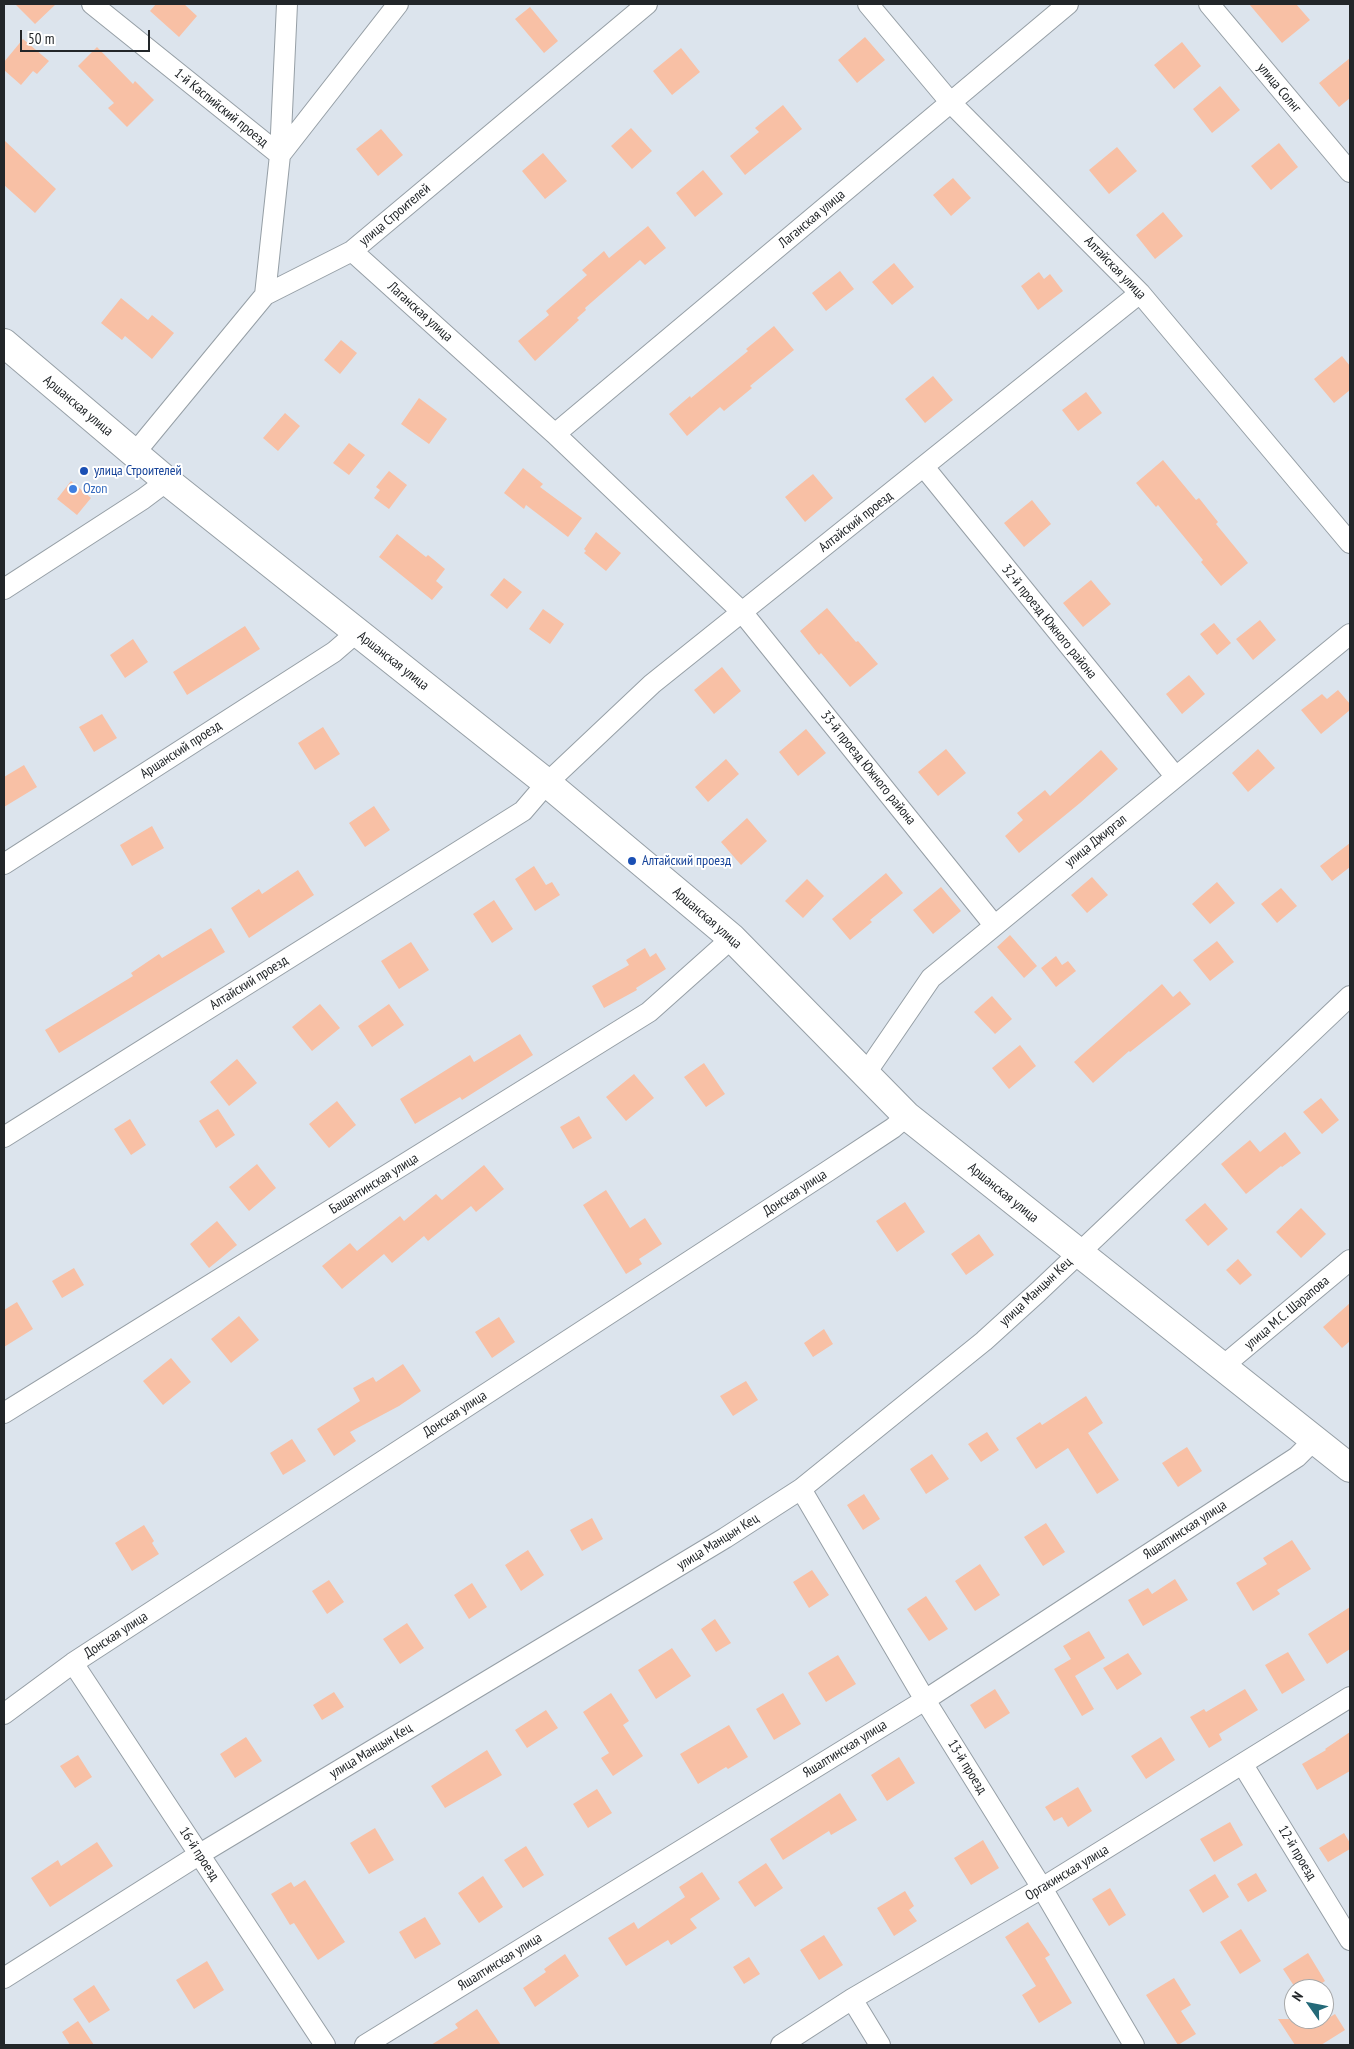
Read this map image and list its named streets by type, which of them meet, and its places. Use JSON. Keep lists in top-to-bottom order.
{
  "streets": {
    "street": [
      "улица Солнг",
      "1-й Каспийский проезд",
      "улица Строителей",
      "Лаганская улица",
      "Алтайская улица",
      "Аршанская улица",
      "Алтайский проезд",
      "32-й проезд Южного района",
      "Аршанский проезд",
      "33-й проезд Южного района",
      "улица Джиргал",
      "Башантинская улица",
      "Донская улица",
      "улица Манцын Кец",
      "улица М.С. Шарапова",
      "Яшалтинская улица",
      "13-й проезд",
      "12-й проезд",
      "16-й проезд",
      "Оргакинская улица"
    ]
  },
  "crossings": [
    ["улица Строителей", "Лаганская улица"],
    ["улица Строителей", "Аршанская улица"],
    ["Лаганская улица", "Алтайская улица"],
    ["Лаганская улица", "Алтайский проезд"],
    ["Лаганская улица", "33-й проезд Южного района"],
    ["Алтайская улица", "Алтайский проезд"],
    ["Аршанская улица", "Алтайский проезд"],
    ["Аршанская улица", "Аршанский проезд"],
    ["Аршанская улица", "улица Джиргал"],
    ["Аршанская улица", "Башантинская улица"],
    ["Аршанская улица", "Донская улица"],
    ["Аршанская улица", "улица Манцын Кец"],
    ["Аршанская улица", "улица М.С. Шарапова"],
    ["Аршанская улица", "Яшалтинская улица"],
    ["Алтайский проезд", "32-й проезд Южного района"],
    ["Алтайский проезд", "33-й проезд Южного района"],
    ["32-й проезд Южного района", "улица Джиргал"],
    ["33-й проезд Южного района", "улица Джиргал"],
    ["Донская улица", "16-й проезд"],
    ["улица Манцын Кец", "13-й проезд"],
    ["улица Манцын Кец", "16-й проезд"],
    ["Яшалтинская улица", "13-й проезд"],
    ["13-й проезд", "Оргакинская улица"],
    ["12-й проезд", "Оргакинская улица"]
  ],
  "places": ["улица Строителей", "Ozon", "Алтайский проезд"],
  "scale_bar": "50 m",
  "north": "top left"
}
